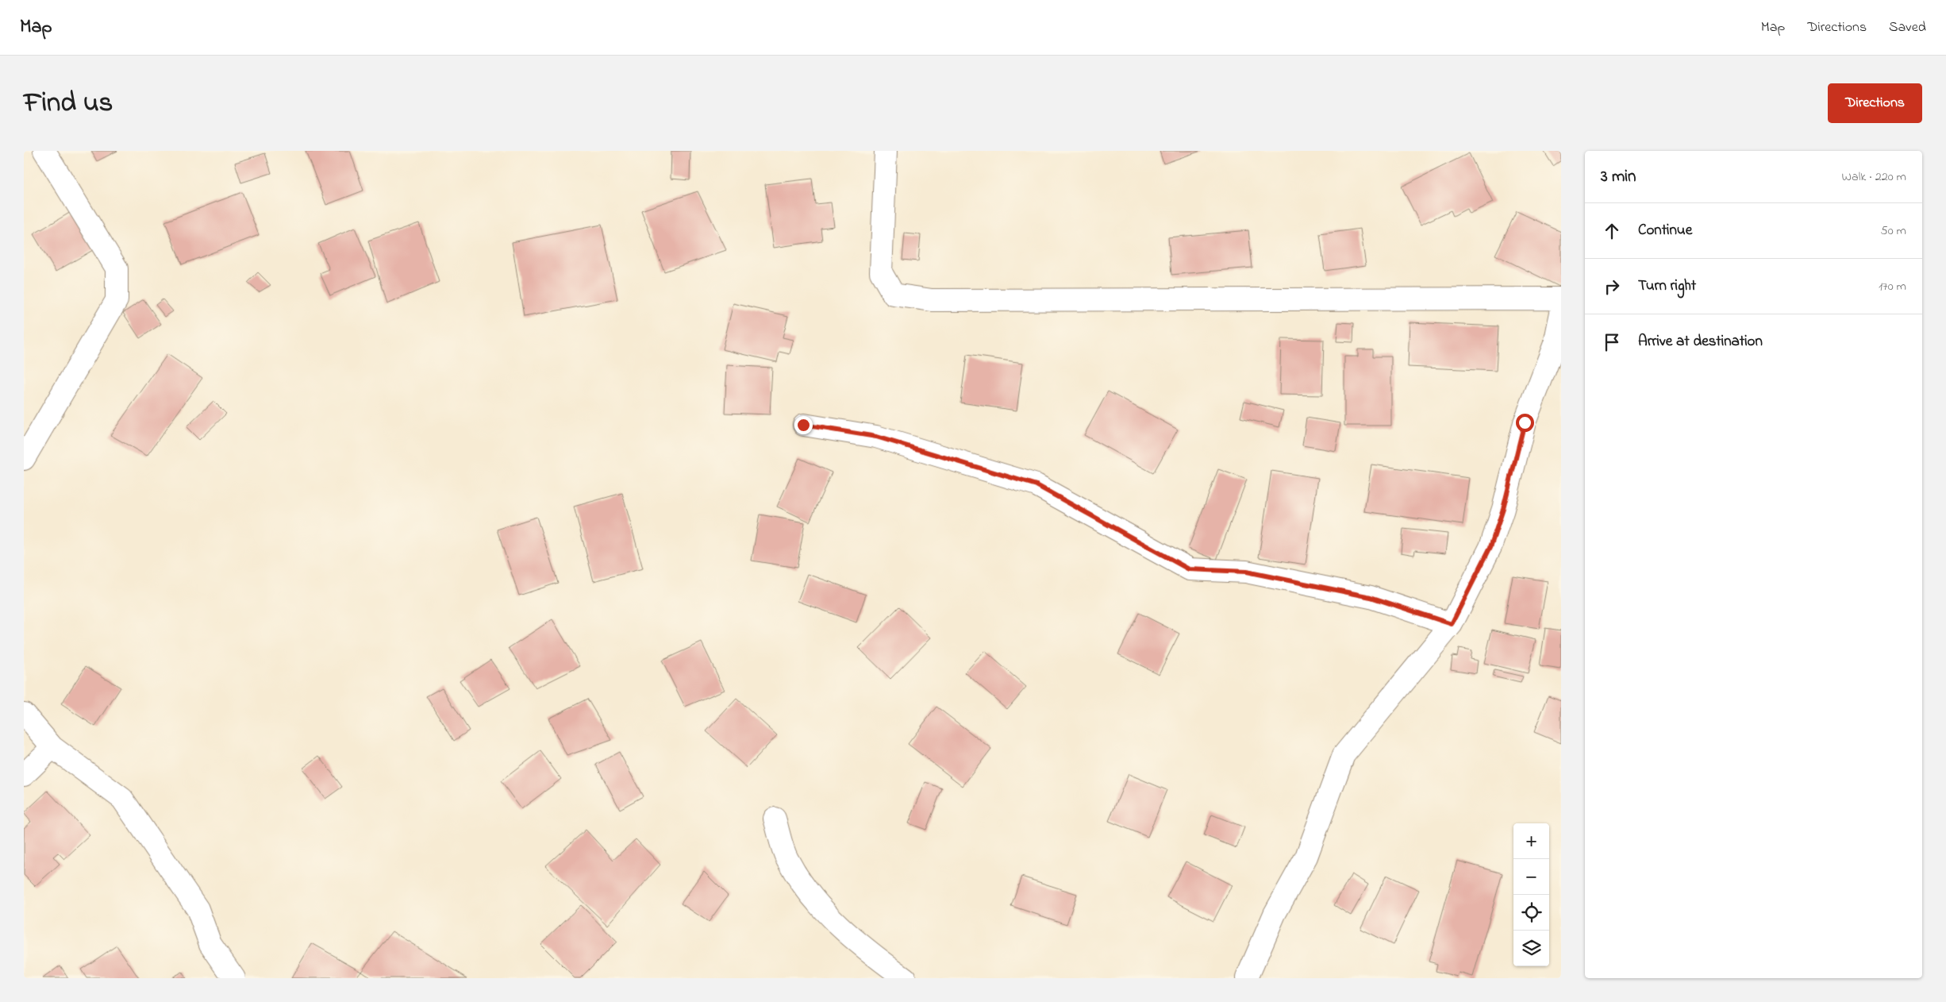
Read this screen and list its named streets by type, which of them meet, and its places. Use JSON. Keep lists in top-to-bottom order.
{
  "page": {
    "header": "Map",
    "nav": ["Map", "Directions", "Saved"],
    "title": "Find us",
    "buttons": "Directions",
    "heading": ["3 min", "Walk · 220 m"],
    "list": [
      ["Continue", "50 m"],
      ["Turn right", "170 m"],
      "Arrive at destination"
    ],
    "map_buttons": ["+", "−"]
  }
}
